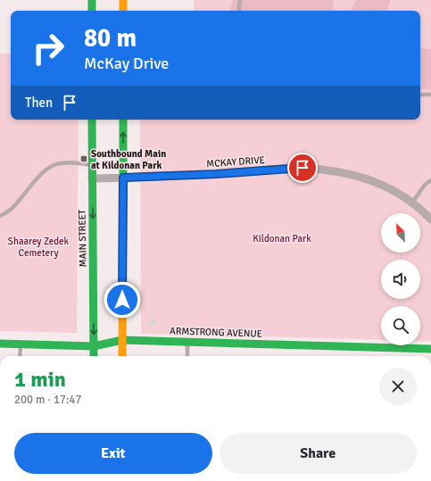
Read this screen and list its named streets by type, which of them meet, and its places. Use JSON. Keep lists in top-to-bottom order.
{
  "streets": {
    "main road": ["MAIN STREET", "ARMSTRONG AVENUE"],
    "street": ["MCKAY DRIVE"]
  },
  "crossings": [
    ["MCKAY DRIVE", "MAIN STREET"],
    ["MAIN STREET", "ARMSTRONG AVENUE"]
  ],
  "parks": ["Kildonan Park", "Shaarey Zedek Cemetery"],
  "places": {
    "transit": ["Southbound Main at Kildonan Park"]
  },
  "north": "top left",
  "page": {
    "turn": ["80 m", "McKay Drive"],
    "then": "Then",
    "heading": ["1 min", "200 m · 17:47"],
    "buttons": ["Exit", "Share"]
  }
}
